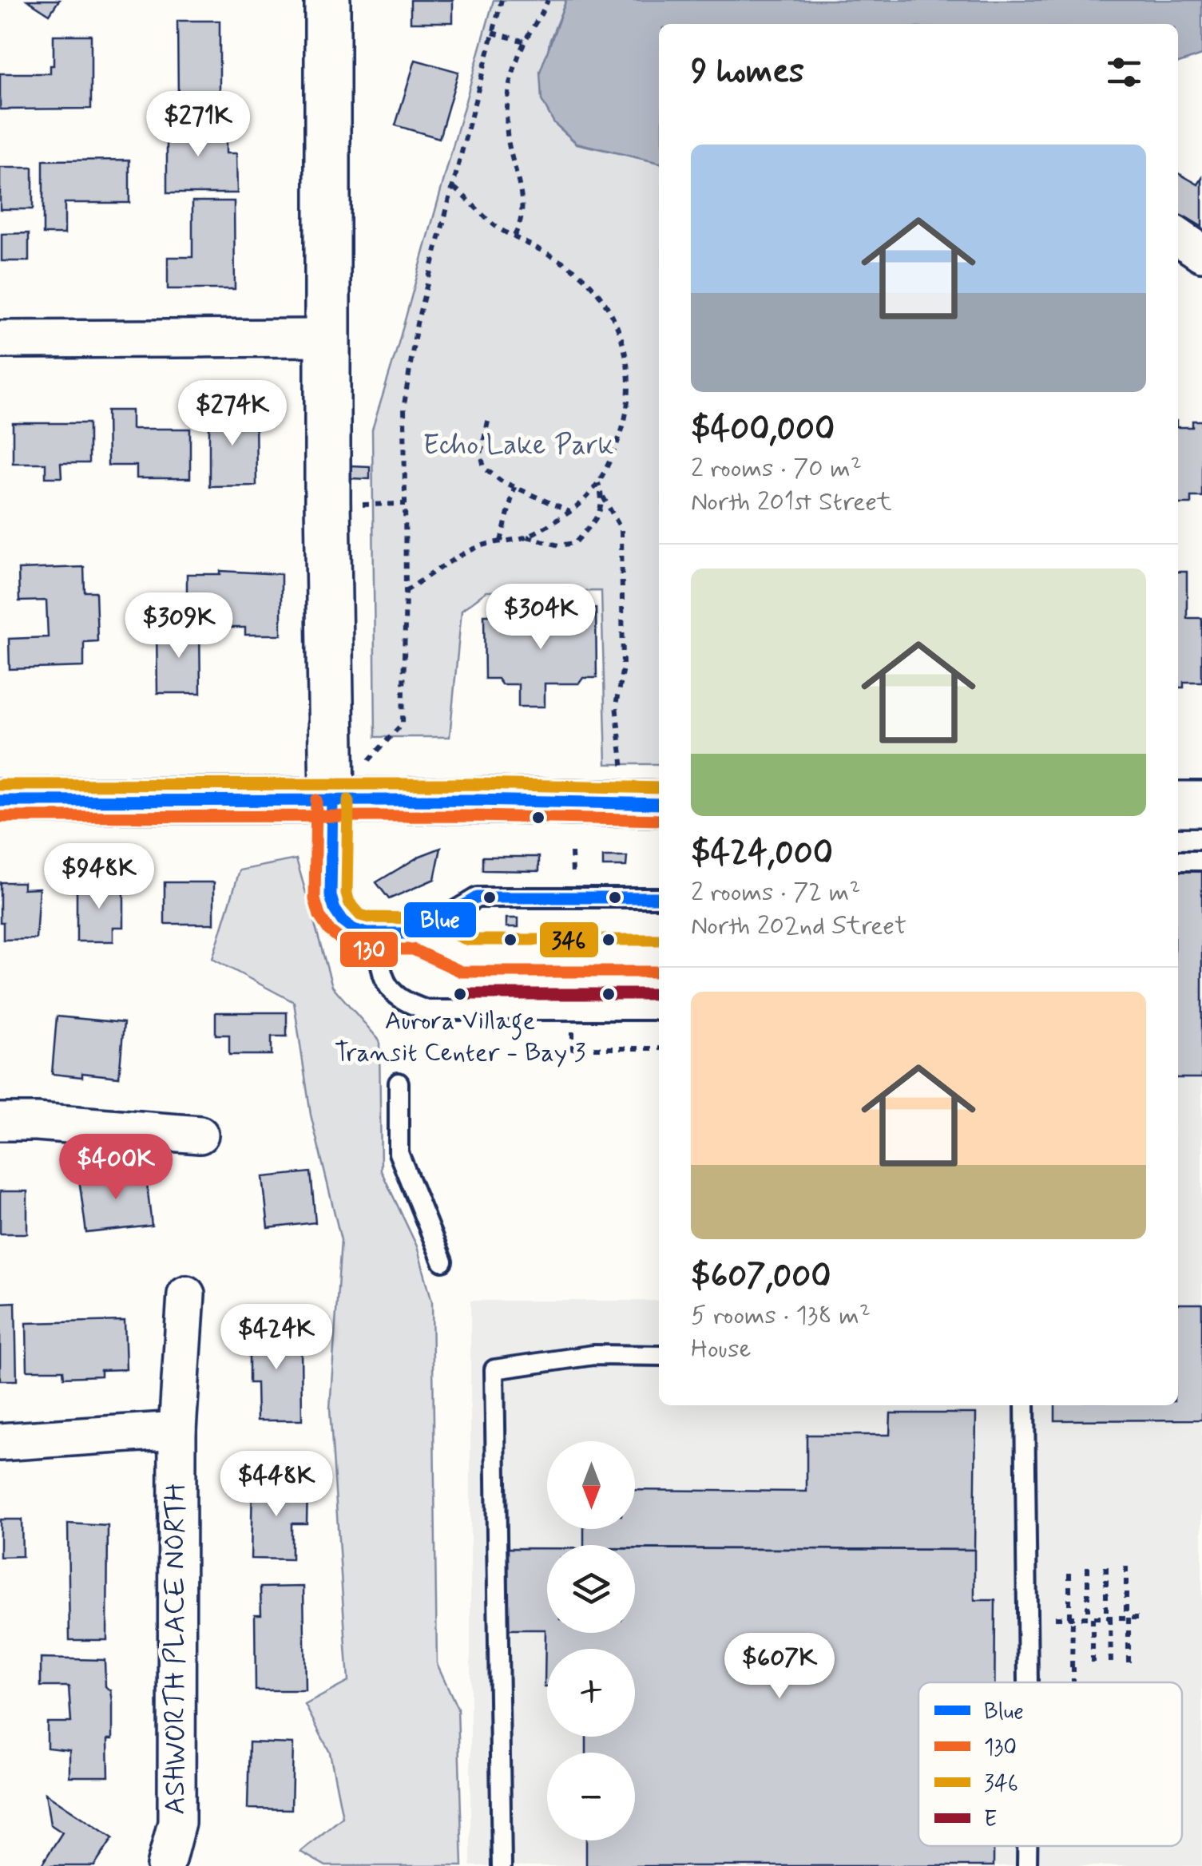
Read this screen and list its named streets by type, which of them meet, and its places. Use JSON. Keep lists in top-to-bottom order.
{
  "streets": {
    "street": ["ASHWORTH PLACE NORTH"]
  },
  "parks": ["Echo Lake Park"],
  "places": ["Aurora Village Transit Center - Bay 3"],
  "lines": [
    "transit line 346",
    "transit line Blue",
    "transit line 130",
    "transit line E"
  ],
  "legend": [
    "Blue",
    "130",
    "346",
    "E"
  ],
  "north": "bottom",
  "page": {
    "heading": "9 homes",
    "price": [
      "$271K",
      "$274K",
      "$304K",
      "$309K",
      "$948K",
      "$400K",
      "$424K",
      "$448K",
      "$607K"
    ],
    "list": [
      {
        "name": "$400,000",
        "note": "2 rooms · 70 m² · North 201st Street"
      },
      {
        "name": "$424,000",
        "note": "2 rooms · 72 m² · North 202nd Street"
      },
      {
        "name": "$607,000",
        "note": "5 rooms · 138 m² · House"
      }
    ],
    "map_buttons": ["+", "−"]
  }
}
